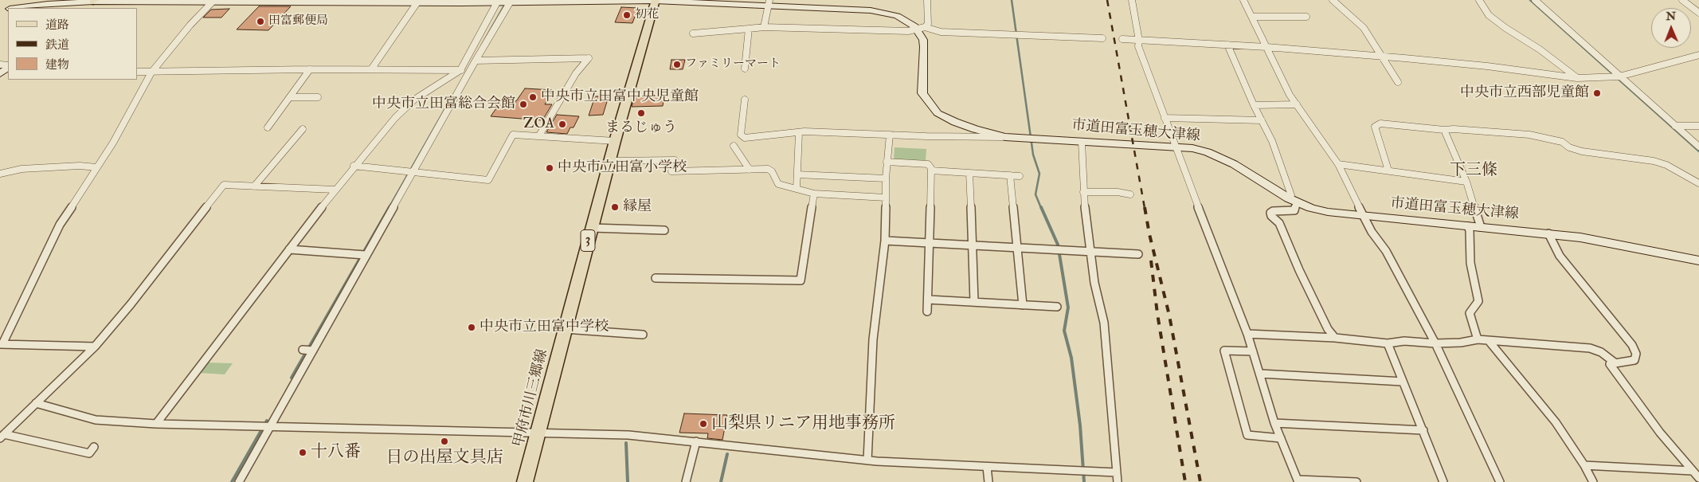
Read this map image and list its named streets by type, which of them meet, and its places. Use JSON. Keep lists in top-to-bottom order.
{
  "streets": {
    "main road": ["3", "甲府市川三郷線"],
    "street": ["市道田富玉穂大津線"]
  },
  "districts": ["下三條"],
  "places": [
    "初花",
    "田富郵便局",
    "ファミリーマート",
    "中央市立西部児童館",
    "中央市立田富中央児童館",
    "中央市立田富総合会館",
    "まるじゅう",
    "ZOA",
    "中央市立田富小学校",
    "縁屋",
    "中央市立田富中学校",
    "山梨県リニア用地事務所",
    "日の出屋文具店",
    "十八番"
  ],
  "legend": ["道路", "鉄道", "建物"],
  "north": "top"
}
